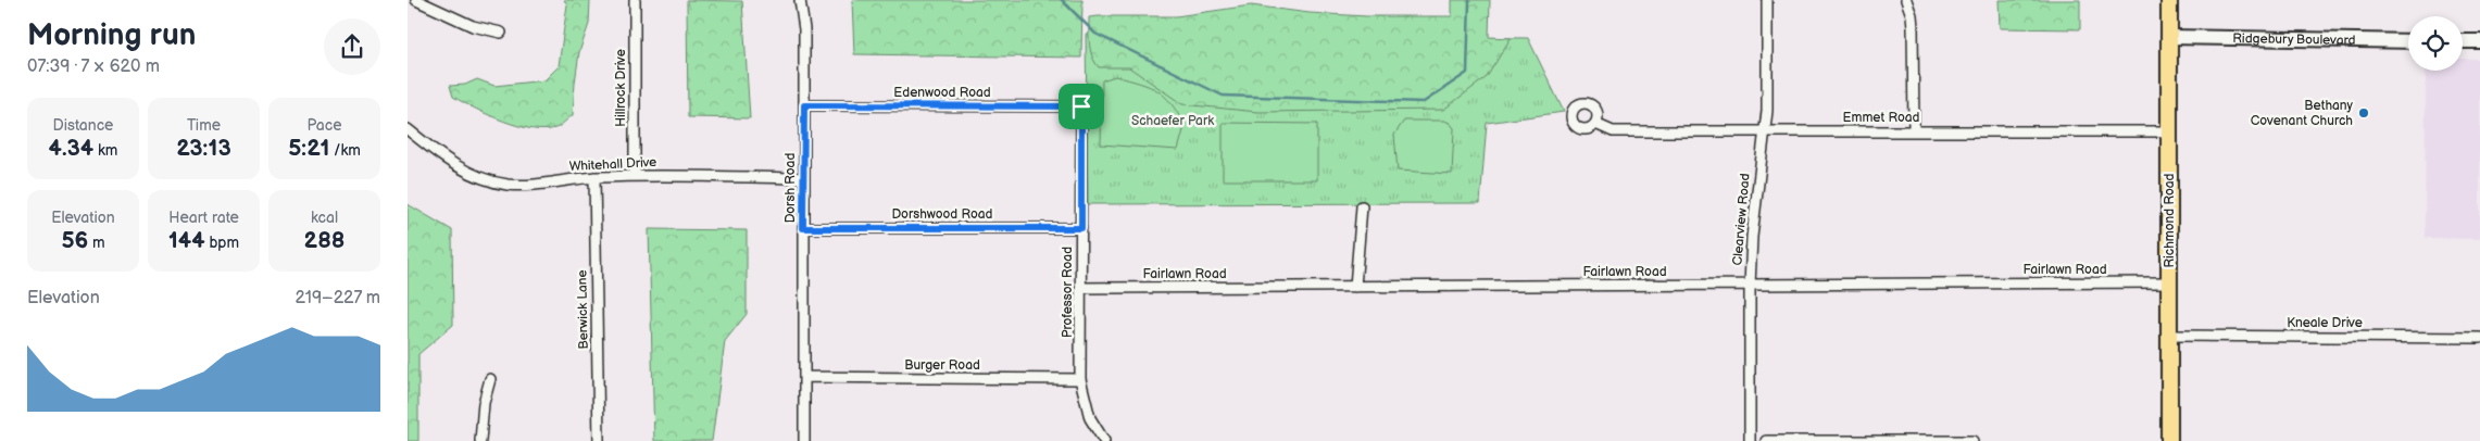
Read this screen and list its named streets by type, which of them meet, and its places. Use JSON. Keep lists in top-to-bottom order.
{
  "streets": {
    "main road": ["Richmond Road"],
    "street": [
      "Ridgebury Boulevard",
      "Hillrock Drive",
      "Edenwood Road",
      "Emmet Road",
      "Whitehall Drive",
      "Dorsh Road",
      "Dorshwood Road",
      "Clearview Road",
      "Fairlawn Road",
      "Professor Road",
      "Berwick Lane",
      "Kneale Drive",
      "Burger Road"
    ]
  },
  "crossings": [
    ["Ridgebury Boulevard", "Richmond Road"],
    ["Hillrock Drive", "Whitehall Drive"],
    ["Edenwood Road", "Dorsh Road"],
    ["Edenwood Road", "Professor Road"],
    ["Emmet Road", "Clearview Road"],
    ["Emmet Road", "Richmond Road"],
    ["Whitehall Drive", "Dorsh Road"],
    ["Whitehall Drive", "Berwick Lane"],
    ["Dorsh Road", "Dorshwood Road"],
    ["Dorsh Road", "Burger Road"],
    ["Dorshwood Road", "Professor Road"],
    ["Clearview Road", "Fairlawn Road"],
    ["Richmond Road", "Fairlawn Road"],
    ["Richmond Road", "Kneale Drive"],
    ["Fairlawn Road", "Professor Road"],
    ["Professor Road", "Burger Road"]
  ],
  "parks": ["Schaefer Park"],
  "places": ["Bethany Covenant Church"],
  "page": {
    "heading": ["Morning run", "07:39 · 7 × 620 m"],
    "stats": [
      ["Distance", "4.34 km"],
      ["Time", "23:13"],
      ["Pace", "5:21 /km"],
      ["Elevation", "56 m"],
      ["Heart rate", "144 bpm"],
      ["kcal", "288"]
    ],
    "chart": ["Elevation", "219–227 m"]
  }
}
